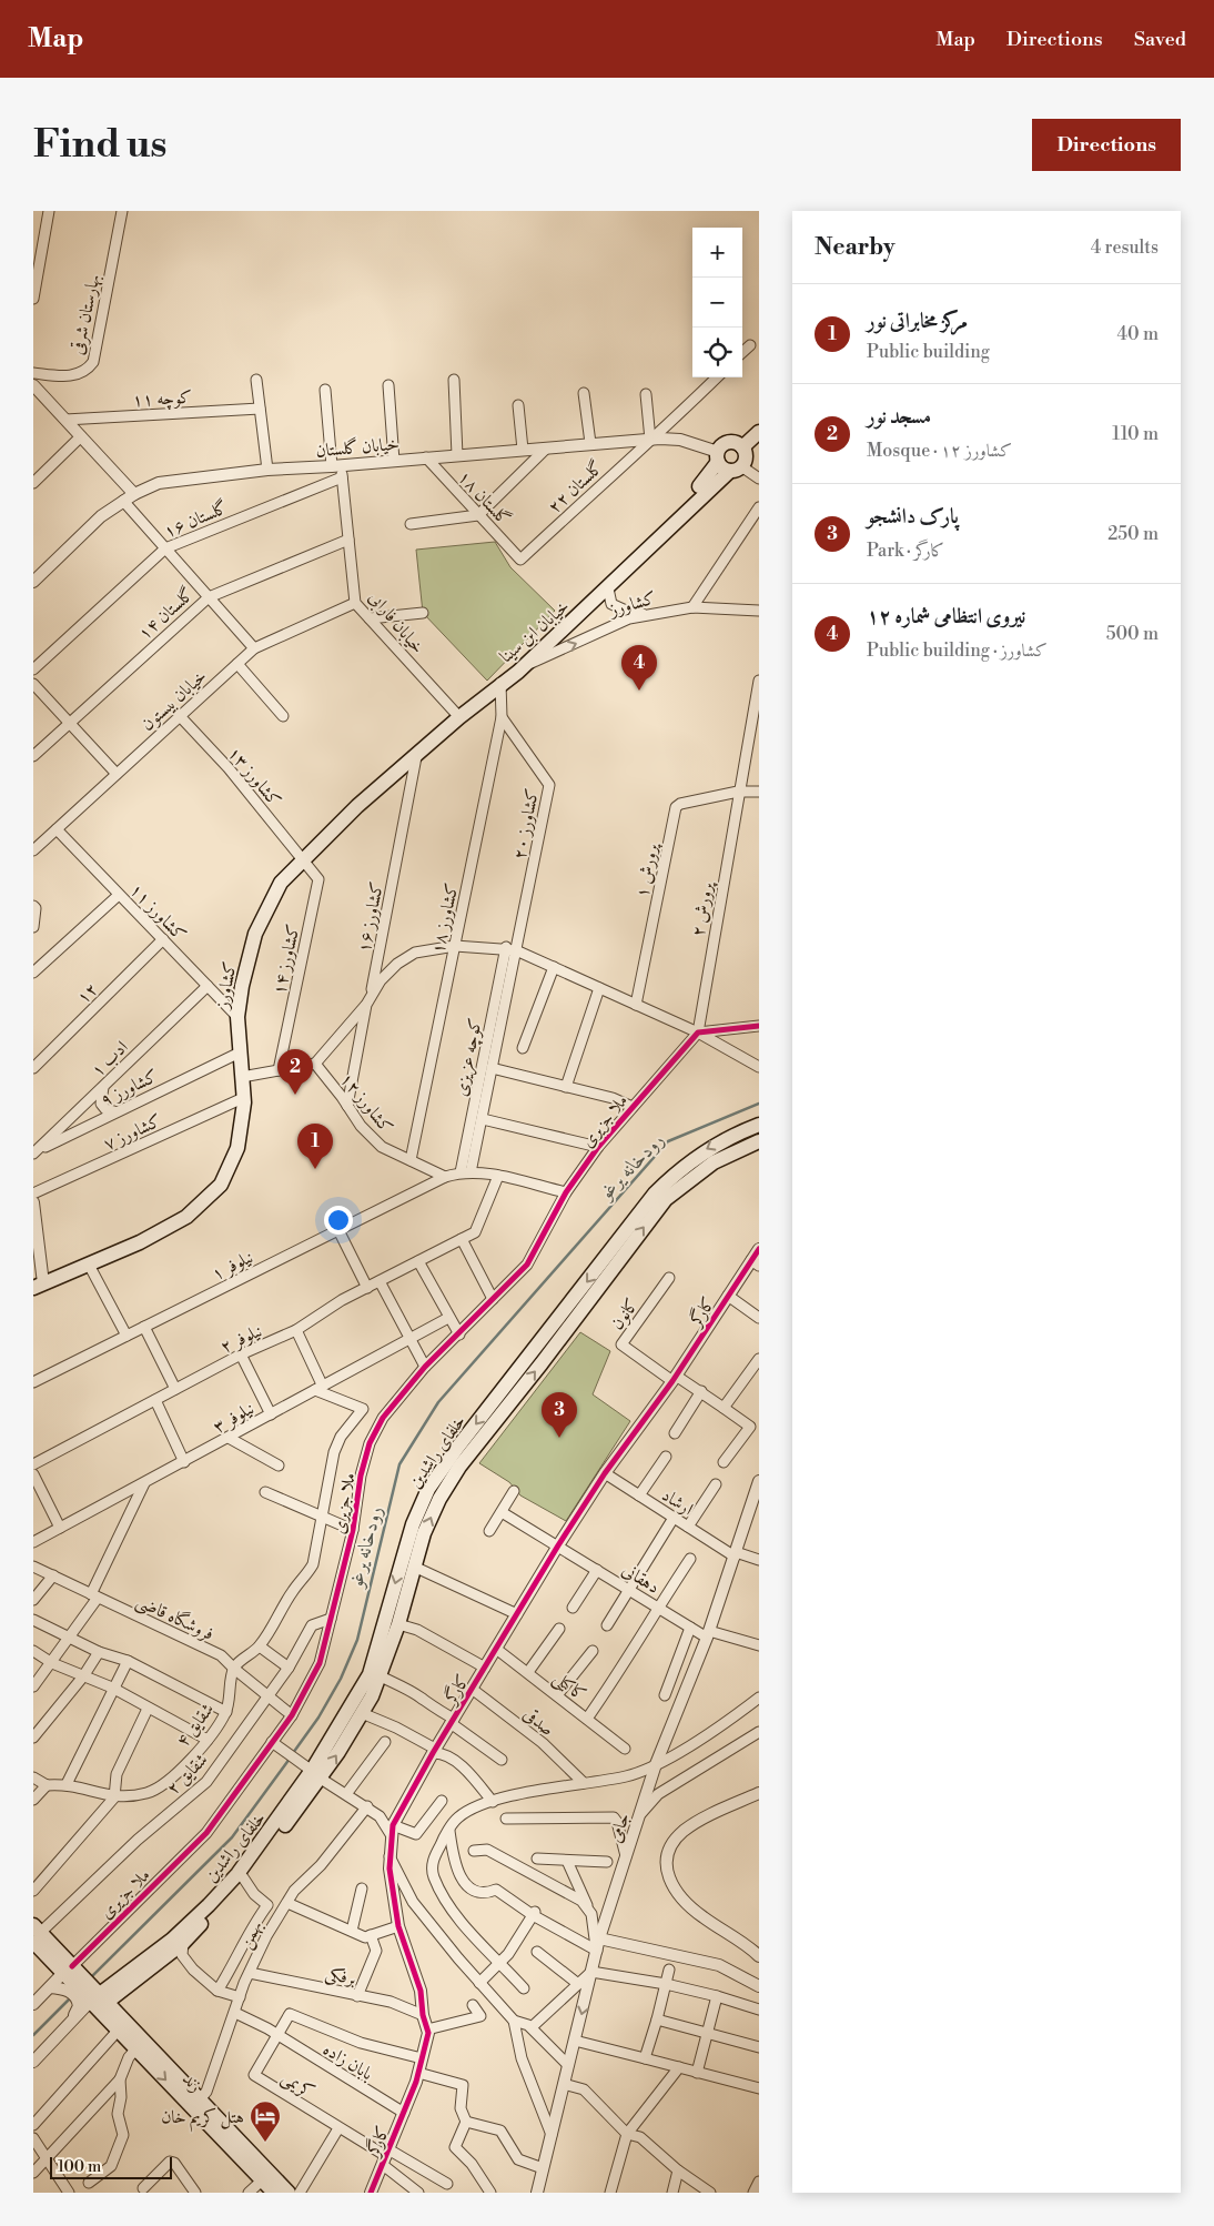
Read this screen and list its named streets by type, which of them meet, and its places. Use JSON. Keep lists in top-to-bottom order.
{
  "streets": {
    "main road": [
      "کشاورز",
      "خیابان ابن سینا",
      "خلفای راشدین",
      "زند"
    ],
    "street": [
      "بهارستان شرقی",
      "کوچه ۱۱",
      "خیابان گلستان",
      "گلستان ۲۲",
      "گلستان ۱۸",
      "گلستان ۱۶",
      "گلستان ۱۴",
      "خیابان فارابی",
      "خیابان بیستون",
      "کشاورز ۱۳",
      "کشاورز ۲۰",
      "پرورش ۱",
      "پرورش ۲",
      "کشاورز ۱۱",
      "کشاورز ۱۶",
      "کشاورز ۱۸",
      "کشاورز ۱۴",
      "۱۲",
      "کوچه عزیزی",
      "ادب ۱",
      "کشاورز ۹",
      "کشاورز ۱۲",
      "ملا جزیری",
      "کشاورز ۷",
      "نیلوفر ۱",
      "کارگر",
      "کانون",
      "نیلوفر ۲",
      "نیلوفر ۳",
      "ارشاد",
      "دهقانی",
      "فروشگاه قاضی",
      "کاکیلی",
      "صدقی",
      "شقایق ۴",
      "شقایق ۲",
      "جامی",
      "بهمن",
      "برفکی",
      "بابان زاده",
      "کریمی"
    ]
  },
  "crossings": [
    ["خیابان گلستان", "گلستان ۲۲"],
    ["خیابان گلستان", "گلستان ۱۸"],
    ["خیابان گلستان", "خیابان فارابی"],
    ["خیابان گلستان", "خیابان ابن سینا"],
    ["گلستان ۲۲", "گلستان ۱۸"],
    ["گلستان ۱۶", "خیابان فارابی"],
    ["کشاورز", "خیابان فارابی"],
    ["کشاورز", "خیابان ابن سینا"],
    ["کشاورز", "کشاورز ۱۳"],
    ["کشاورز", "کشاورز ۱۱"],
    ["کشاورز", "کشاورز ۱۶"],
    ["کشاورز", "کشاورز ۱۸"],
    ["کشاورز", "کشاورز ۱۴"],
    ["کشاورز", "کشاورز ۹"],
    ["کشاورز", "کشاورز ۷"],
    ["گلستان ۱۴", "خیابان فارابی"],
    ["خیابان فارابی", "خیابان بیستون"],
    ["خیابان ابن سینا", "کشاورز ۱۸"],
    ["خیابان بیستون", "کشاورز ۱۳"],
    ["خیابان بیستون", "کشاورز ۱۱"],
    ["کشاورز ۱۳", "کشاورز ۱۴"],
    ["کشاورز ۲۰", "کشاورز ۱۸"],
    ["کشاورز ۲۰", "کوچه عزیزی"],
    ["پرورش ۱", "پرورش ۲"],
    ["پرورش ۲", "ملا جزیری"],
    ["کشاورز ۱۱", "۱۲"],
    ["کشاورز ۱۱", "ادب ۱"],
    ["کشاورز ۱۶", "کشاورز ۱۲"],
    ["کشاورز ۱۸", "کشاورز ۱۲"],
    ["ادب ۱", "کشاورز ۹"],
    ["کشاورز ۱۲", "نیلوفر ۱"],
    ["ملا جزیری", "فروشگاه قاضی"],
    ["ملا جزیری", "شقایق ۲"],
    ["کارگر", "کانون"],
    ["کارگر", "ارشاد"],
    ["کارگر", "دهقانی"],
    ["کارگر", "کاکیلی"],
    ["کارگر", "صدقی"],
    ["کارگر", "برفکی"],
    ["کارگر", "بابان زاده"],
    ["کارگر", "کریمی"],
    ["خلفای راشدین", "زند"],
    ["ارشاد", "جامی"],
    ["دهقانی", "جامی"],
    ["فروشگاه قاضی", "شقایق ۴"],
    ["فروشگاه قاضی", "شقایق ۲"],
    ["بهمن", "برفکی"],
    ["بهمن", "بابان زاده"],
    ["بهمن", "زند"],
    ["بابان زاده", "کریمی"]
  ],
  "water": ["رودخانه یرغو"],
  "places": {
    "hotel": ["هتل کریم خان"]
  },
  "scale_bar": "100 m",
  "page": {
    "header": "Map",
    "nav": ["Map", "Directions", "Saved"],
    "buttons": "Directions",
    "title": "Find us",
    "heading": ["Nearby", "4 results"],
    "map_buttons": ["+", "−"],
    "list": [
      {
        "mark": "1",
        "name": "مرکز مخابراتی نور",
        "note": "Public building",
        "value": "40 m"
      },
      {
        "mark": "2",
        "name": "مسجد نور",
        "note": "Mosque · کشاورز ۱۲",
        "value": "110 m"
      },
      {
        "mark": "3",
        "name": "پارک دانشجو",
        "note": "Park · کارگر",
        "value": "250 m"
      },
      {
        "mark": "4",
        "name": "نیروی انتظامی شماره ۱۲",
        "note": "Public building · کشاورز",
        "value": "500 m"
      }
    ],
    "pins": [
      "4",
      "2",
      "1",
      "3"
    ],
    "scale": "100 m"
  }
}
